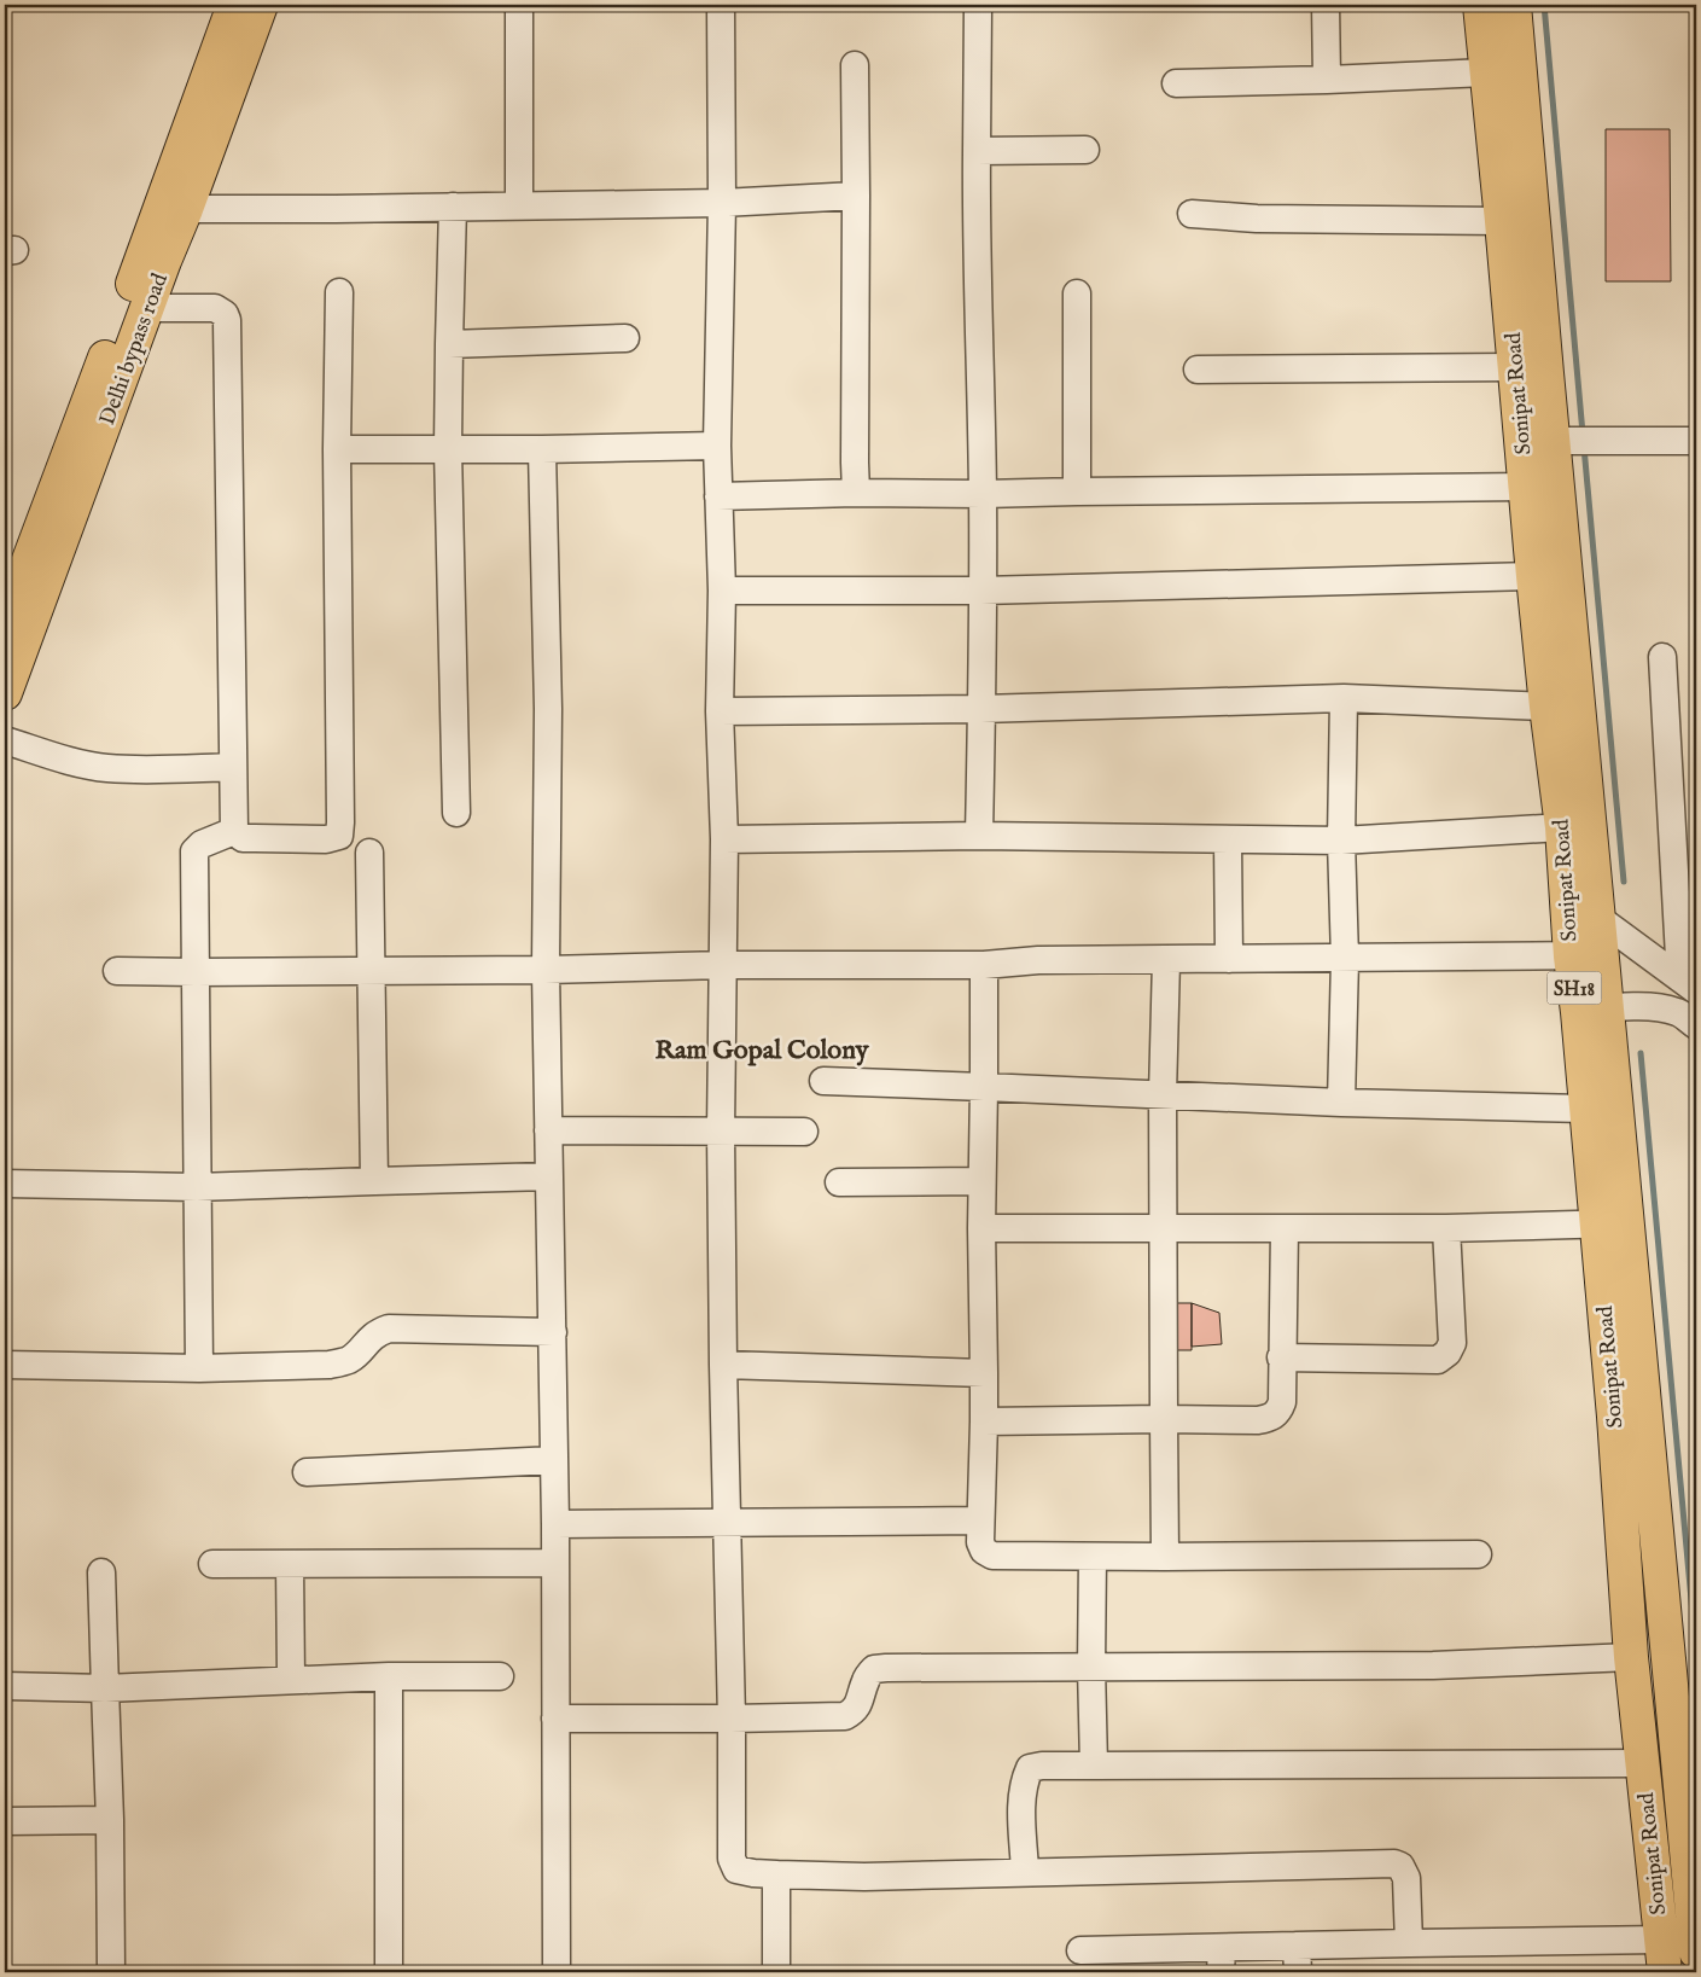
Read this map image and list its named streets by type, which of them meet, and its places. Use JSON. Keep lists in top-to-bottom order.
{
  "streets": {
    "main road": ["Delhi bypass road", "Sonipat Road", "SH18"]
  },
  "districts": ["Ram Gopal Colony"]
}
